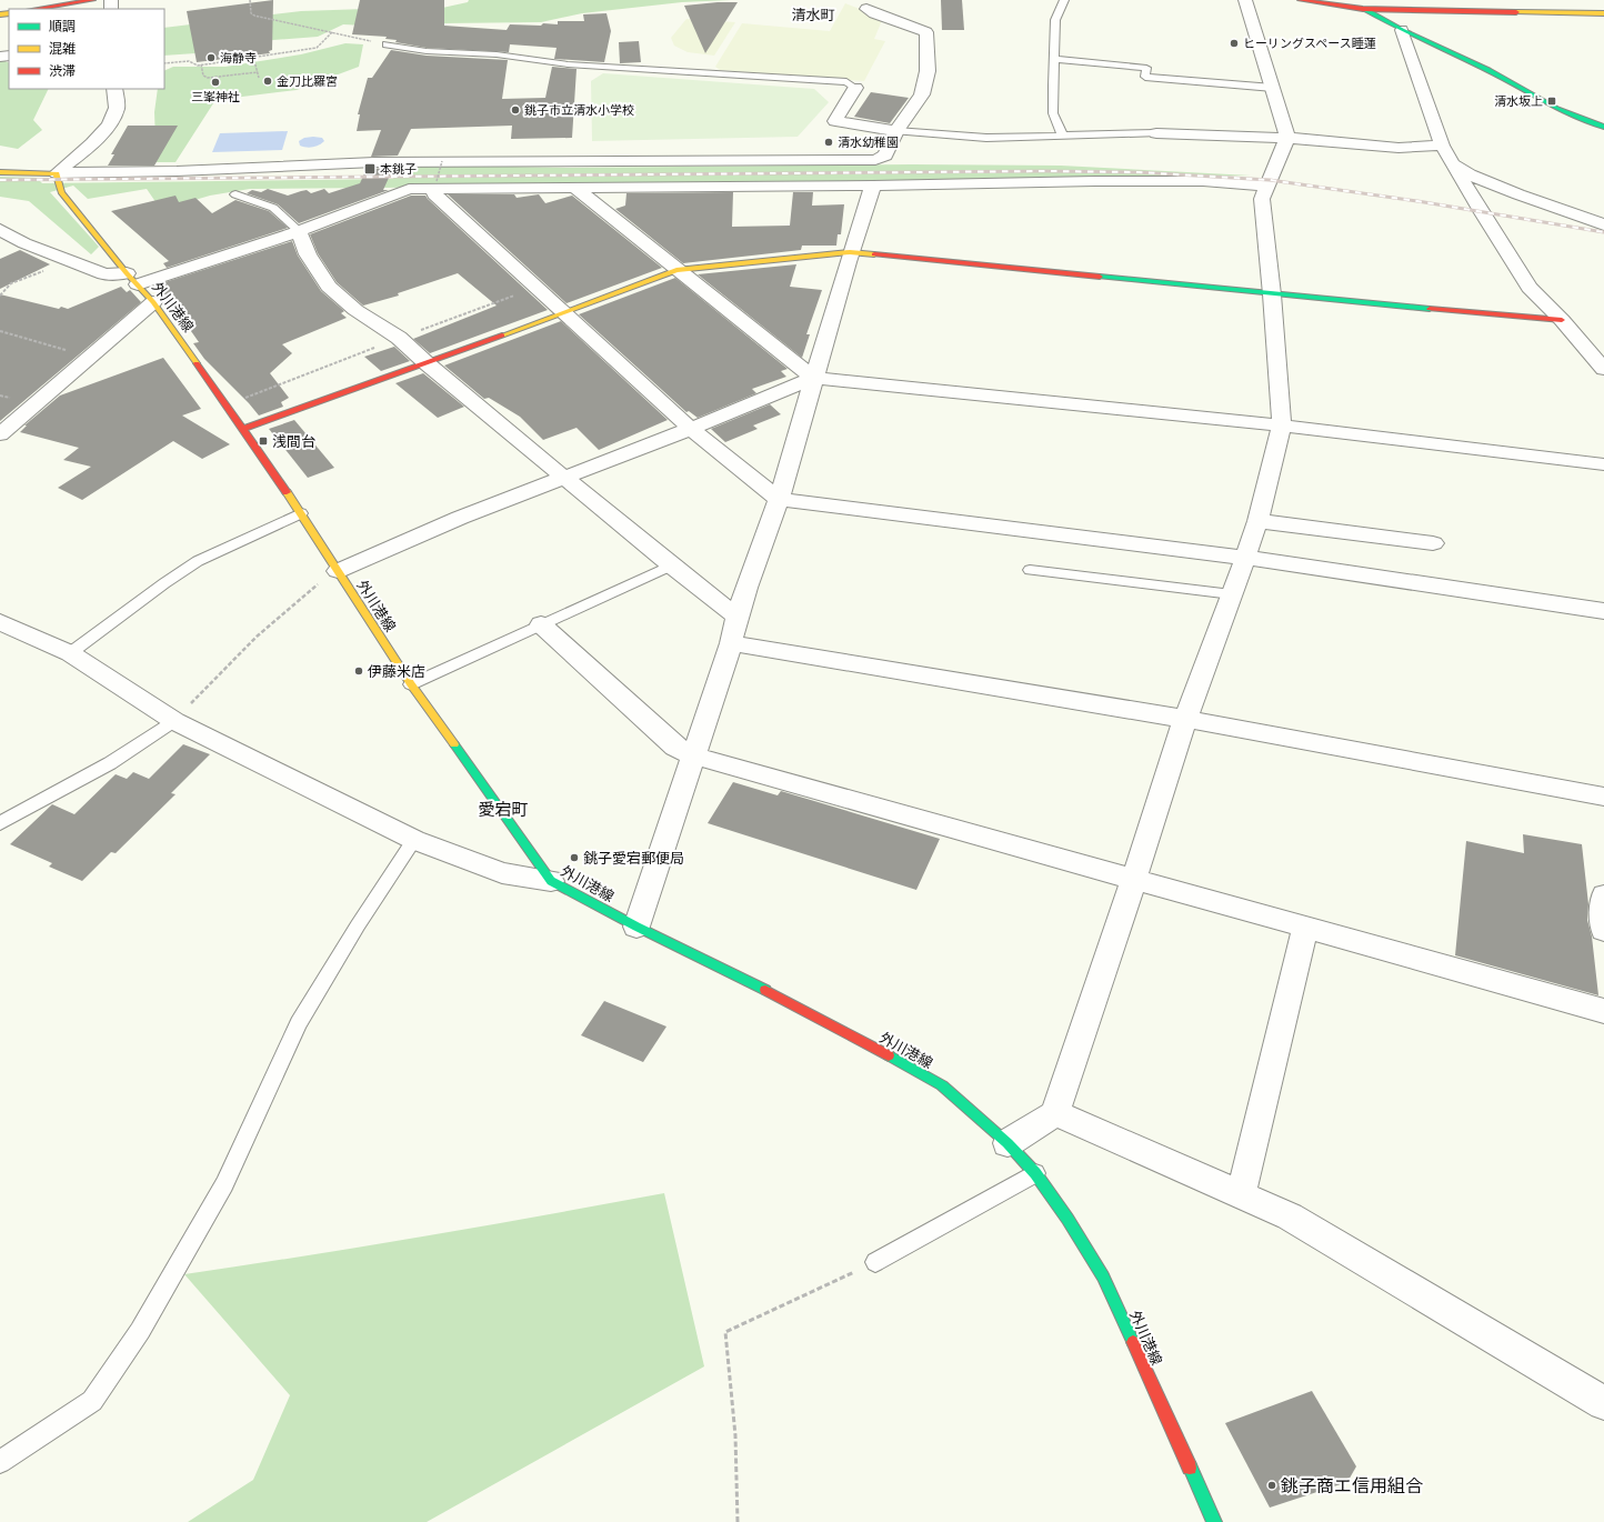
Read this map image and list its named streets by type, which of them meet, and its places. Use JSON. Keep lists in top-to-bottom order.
{
  "streets": {
    "street": ["外川港線"]
  },
  "districts": ["清水町", "愛宕町"],
  "places": {
    "other": [
      "ヒーリングスペース睡蓮",
      "海静寺",
      "金刀比羅宮",
      "三峯神社",
      "銚子市立清水小学校",
      "清水幼稚園",
      "伊藤米店",
      "銚子愛宕郵便局",
      "銚子商エ信用組合"
    ],
    "transit": ["清水坂上", "本銚子", "浅間台"]
  },
  "legend": ["順調", "混雑", "渋滞"]
}
